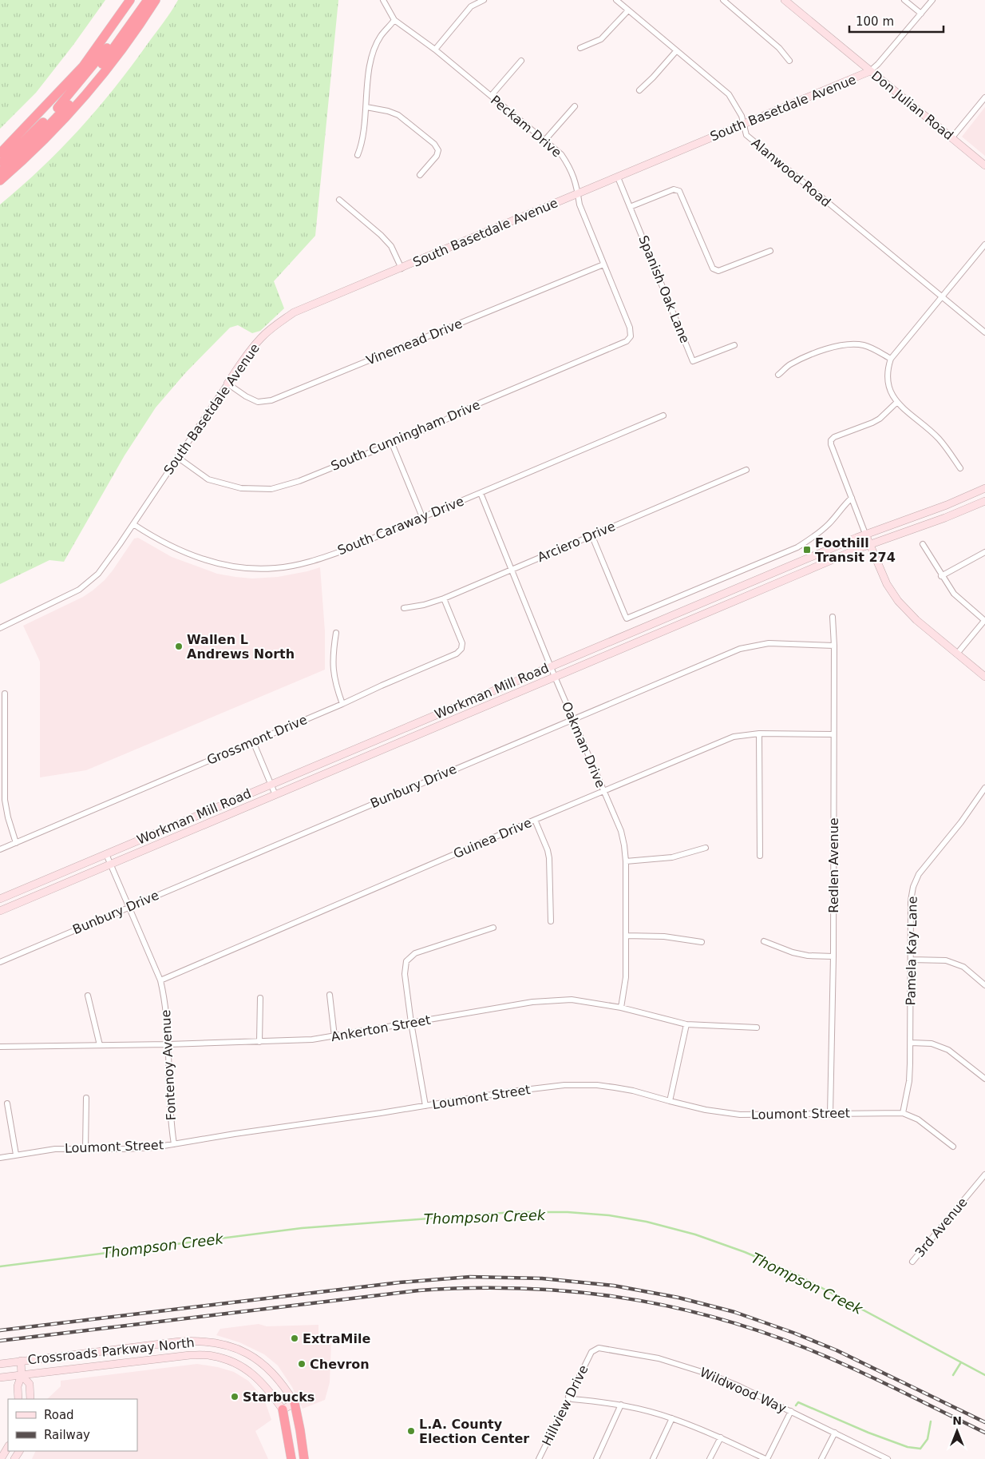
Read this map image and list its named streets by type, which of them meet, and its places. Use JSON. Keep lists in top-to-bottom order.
{
  "streets": {
    "main road": [
      "Don Julian Road",
      "South Basetdale Avenue",
      "Workman Mill Road",
      "Crossroads Parkway North"
    ],
    "street": [
      "Peckam Drive",
      "Alanwood Road",
      "Spanish Oak Lane",
      "Vinemead Drive",
      "South Cunningham Drive",
      "South Caraway Drive",
      "Arciero Drive",
      "Grossmont Drive",
      "Oakman Drive",
      "Bunbury Drive",
      "Guinea Drive",
      "Redlen Avenue",
      "Pamela Kay Lane",
      "Ankerton Street",
      "Fontenoy Avenue",
      "Loumont Street",
      "3rd Avenue",
      "Wildwood Way",
      "Hillview Drive"
    ]
  },
  "crossings": [
    ["Don Julian Road", "South Basetdale Avenue"],
    ["South Basetdale Avenue", "Peckam Drive"],
    ["South Basetdale Avenue", "Alanwood Road"],
    ["South Basetdale Avenue", "Spanish Oak Lane"],
    ["South Basetdale Avenue", "Vinemead Drive"],
    ["South Basetdale Avenue", "South Cunningham Drive"],
    ["South Basetdale Avenue", "South Caraway Drive"],
    ["Peckam Drive", "Vinemead Drive"],
    ["Peckam Drive", "South Cunningham Drive"],
    ["South Caraway Drive", "Oakman Drive"],
    ["Arciero Drive", "Grossmont Drive"],
    ["Arciero Drive", "Oakman Drive"],
    ["Workman Mill Road", "Oakman Drive"],
    ["Workman Mill Road", "Fontenoy Avenue"],
    ["Oakman Drive", "Bunbury Drive"],
    ["Oakman Drive", "Guinea Drive"],
    ["Oakman Drive", "Ankerton Street"],
    ["Bunbury Drive", "Redlen Avenue"],
    ["Bunbury Drive", "Fontenoy Avenue"],
    ["Guinea Drive", "Redlen Avenue"],
    ["Guinea Drive", "Fontenoy Avenue"],
    ["Redlen Avenue", "Loumont Street"],
    ["Pamela Kay Lane", "Loumont Street"],
    ["Ankerton Street", "Fontenoy Avenue"],
    ["Fontenoy Avenue", "Loumont Street"],
    ["Wildwood Way", "Hillview Drive"]
  ],
  "water": ["Thompson Creek"],
  "places": {
    "transit": ["Foothill Transit 274"],
    "other": [
      "Wallen L Andrews North",
      "ExtraMile",
      "Chevron",
      "Starbucks",
      "L.A. County Election Center"
    ]
  },
  "legend": ["Road", "Railway"],
  "scale_bar": "100 m",
  "north": "top"
}
